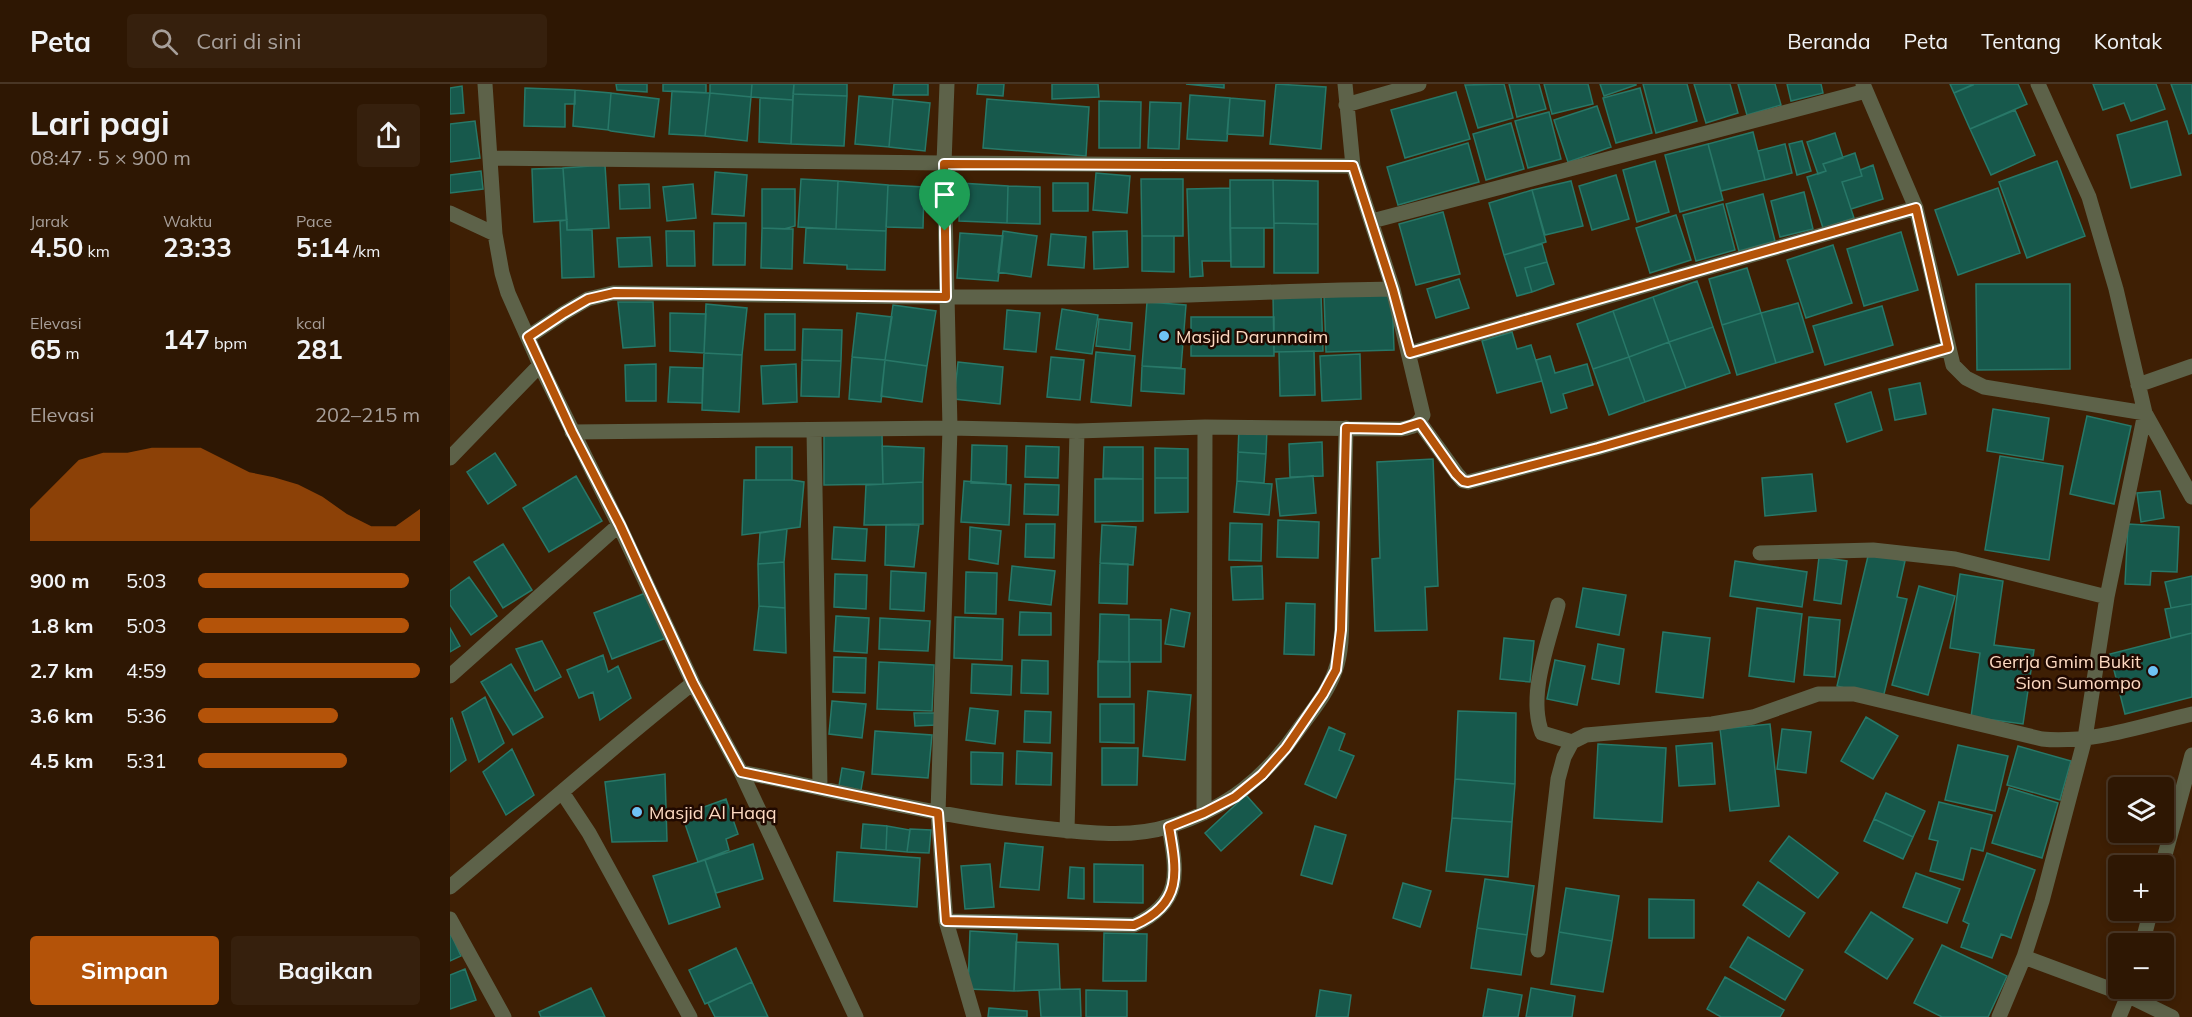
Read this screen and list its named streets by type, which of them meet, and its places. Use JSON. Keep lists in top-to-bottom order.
{
  "places": ["Masjid Darunnaim", "Gerrja Gmim Bukit Sion Sumompo", "Masjid Al Haqq"],
  "page": {
    "header": "Peta",
    "search": "Cari di sini",
    "nav": [
      "Beranda",
      "Peta",
      "Tentang",
      "Kontak"
    ],
    "heading": ["Lari pagi", "08:47 · 5 × 900 m"],
    "stats": [
      ["Jarak", "4.50 km"],
      ["Waktu", "23:33"],
      ["Pace", "5:14 /km"],
      ["Elevasi", "65 m"],
      ["147 bpm"],
      ["kcal", "281"]
    ],
    "chart": ["Elevasi", "202–215 m"],
    "list": [
      {
        "name": "900 m",
        "note": "5:03"
      },
      {
        "name": "1.8 km",
        "note": "5:03"
      },
      {
        "name": "2.7 km",
        "note": "4:59"
      },
      {
        "name": "3.6 km",
        "note": "5:36"
      },
      {
        "name": "4.5 km",
        "note": "5:31"
      }
    ],
    "map_buttons": ["+", "−"],
    "buttons": ["Simpan", "Bagikan"]
  }
}
